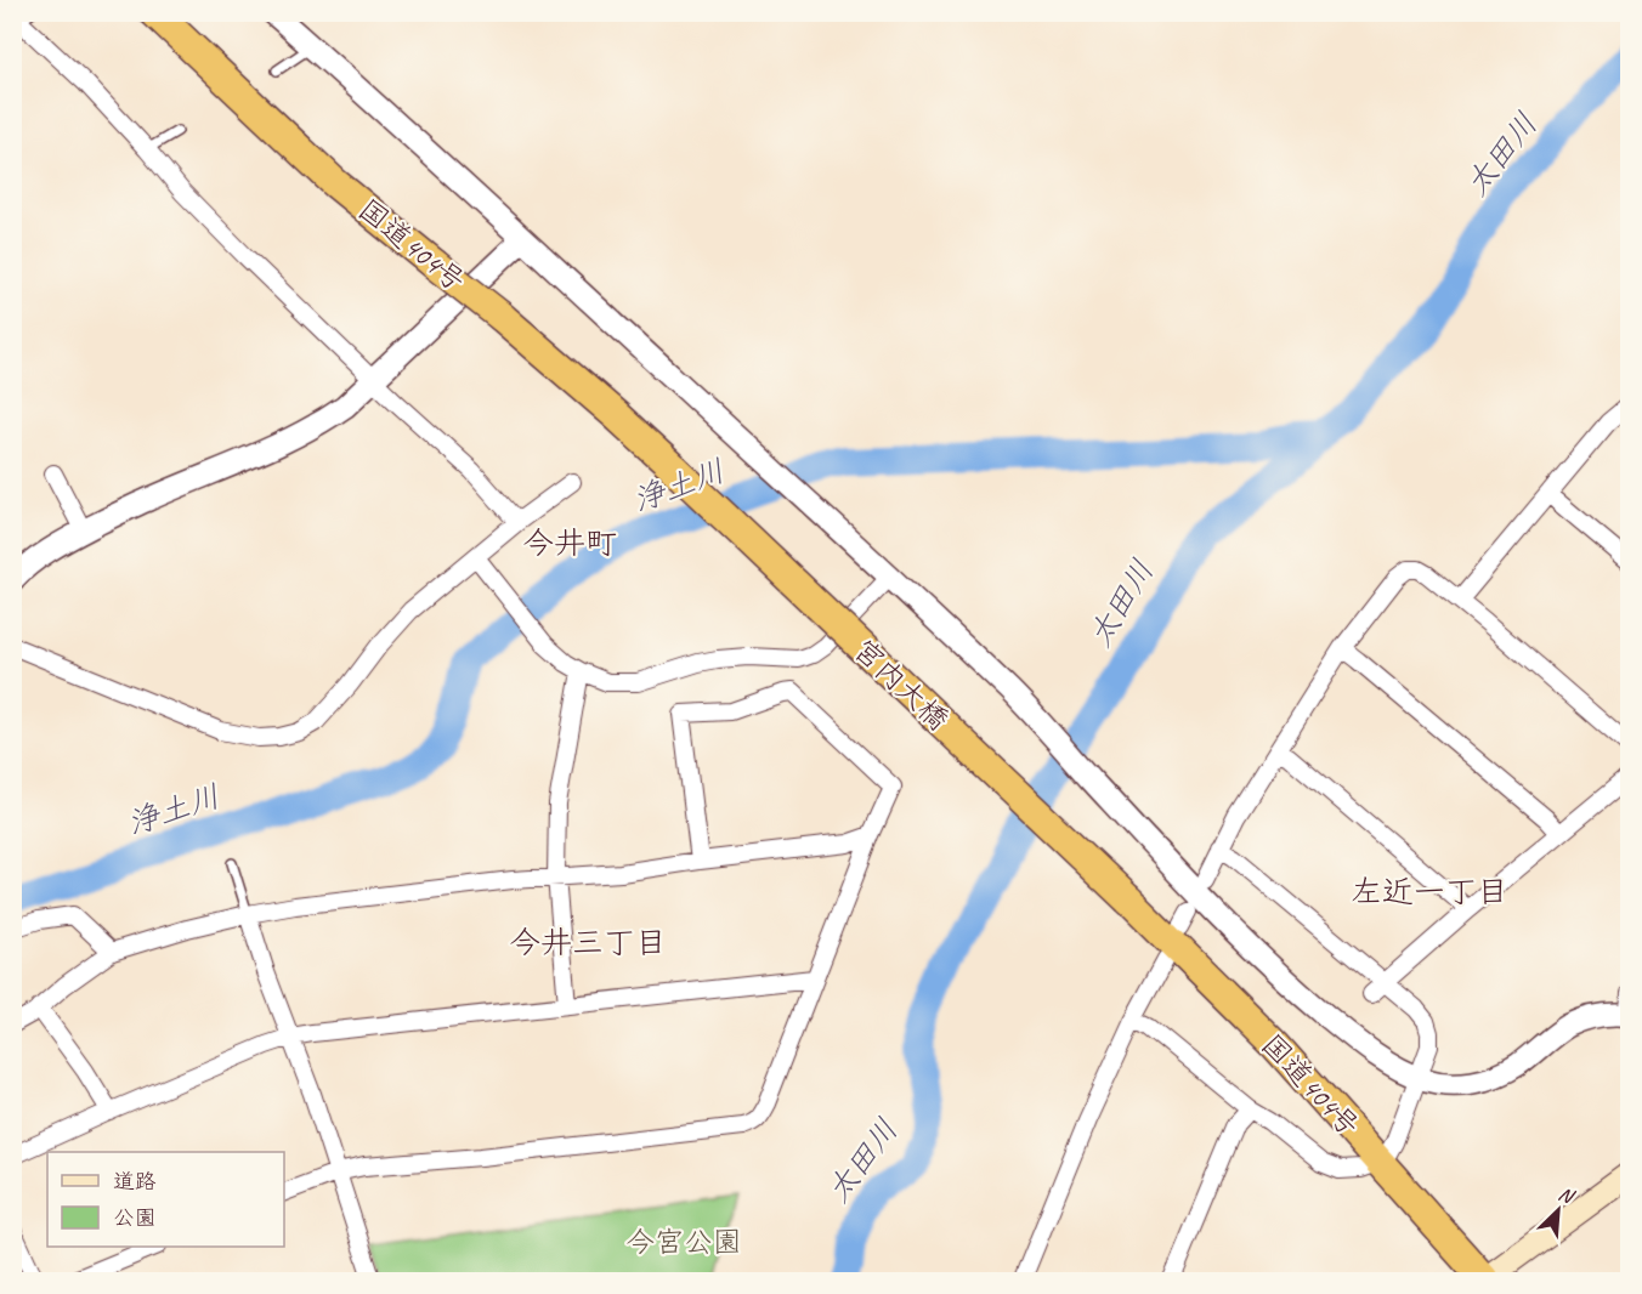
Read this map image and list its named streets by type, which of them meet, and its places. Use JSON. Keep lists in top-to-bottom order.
{
  "streets": {
    "highway": ["国道404号", "宮内大橋"]
  },
  "crossings": [
    ["国道404号", "宮内大橋"]
  ],
  "districts": ["今井町", "左近一丁目", "今井三丁目"],
  "water": ["太田川", "浄土川"],
  "parks": ["今宮公園"],
  "legend": ["道路", "公園"],
  "north": "top right"
}
